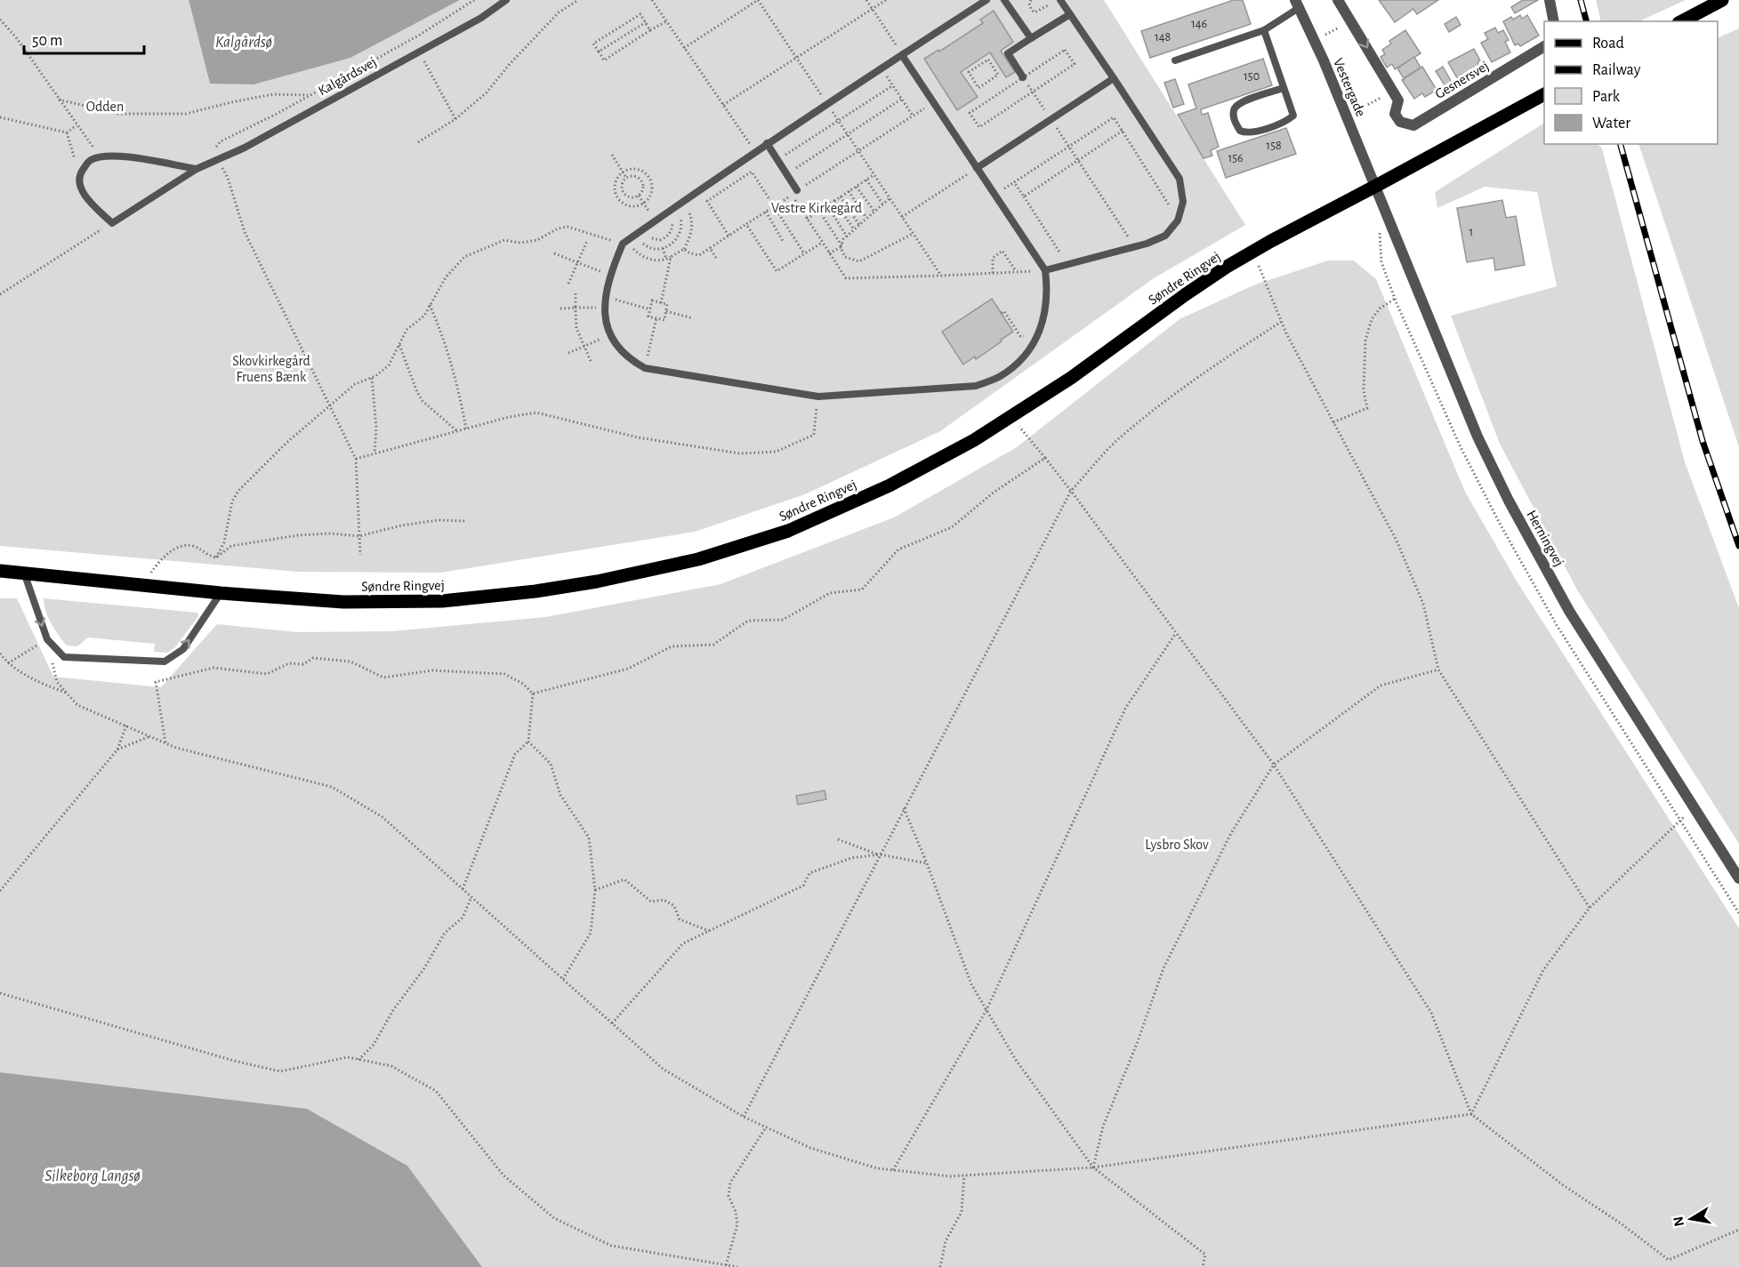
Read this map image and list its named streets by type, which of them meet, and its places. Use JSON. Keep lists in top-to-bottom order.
{
  "streets": {
    "main road": ["Søndre Ringvej"],
    "street": ["Gesnersvej", "Vestergade", "Herningvej"],
    "lane": ["Kalgårdsvej"]
  },
  "crossings": [
    ["Vestergade", "Søndre Ringvej"],
    ["Vestergade", "Herningvej"],
    ["Søndre Ringvej", "Herningvej"]
  ],
  "water": ["Kalgårdsø", "Silkeborg Langsø"],
  "parks": [
    "Odden",
    "Vestre Kirkegård",
    "Skovkirkegård Fruens Bænk",
    "Lysbro Skov"
  ],
  "house_numbers": [
    "146",
    "148",
    "150",
    "158",
    "156",
    "1"
  ],
  "legend": [
    "Road",
    "Railway",
    "Park",
    "Water"
  ],
  "scale_bar": "50 m",
  "north": "left"
}
